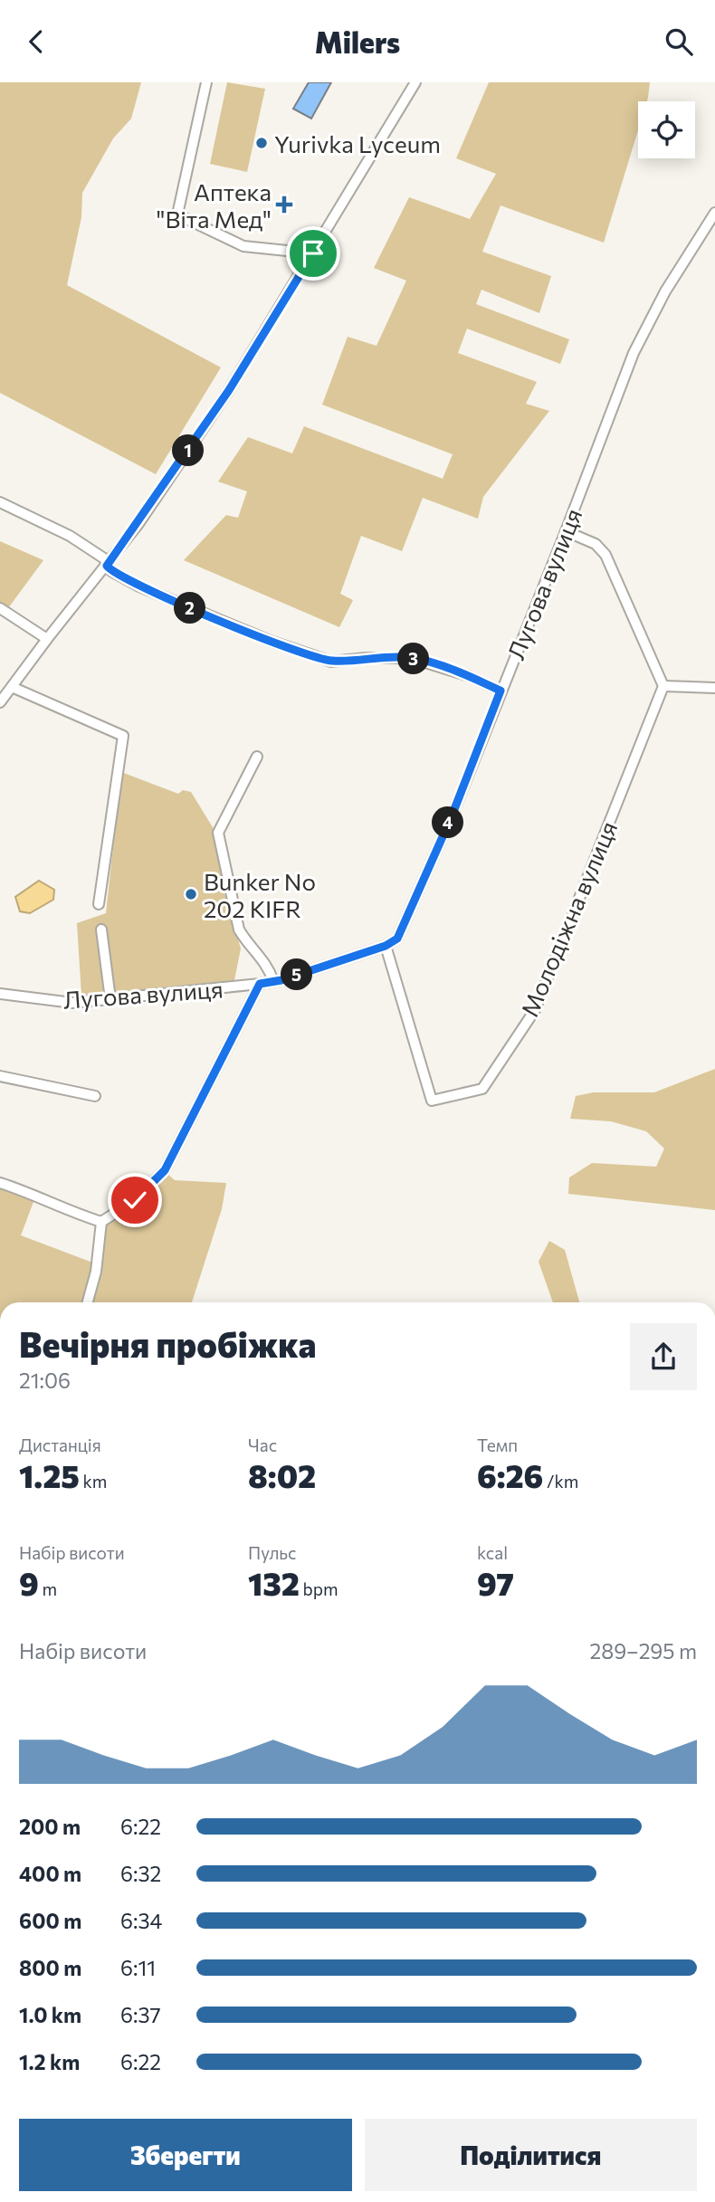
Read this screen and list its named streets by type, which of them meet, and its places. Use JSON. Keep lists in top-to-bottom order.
{
  "streets": {
    "street": ["Лугова вулиця", "Молодіжна вулиця"]
  },
  "crossings": [
    ["Лугова вулиця", "Молодіжна вулиця"]
  ],
  "places": {
    "other": ["Yurivka Lyceum", "Bunker No 202 KIFR"],
    "health": ["Аптека \"Віта Мед\""]
  },
  "page": {
    "header": "Milers",
    "pins": [
      "1",
      "2",
      "3",
      "4",
      "5"
    ],
    "heading": ["Вечірня пробіжка", "21:06"],
    "stats": [
      ["Дистанція", "1.25 km"],
      ["Час", "8:02"],
      ["Темп", "6:26 /km"],
      ["Набір висоти", "9 m"],
      ["Пульс", "132 bpm"],
      ["kcal", "97"]
    ],
    "chart": ["Набір висоти", "289–295 m"],
    "list": [
      {
        "name": "200 m",
        "note": "6:22"
      },
      {
        "name": "400 m",
        "note": "6:32"
      },
      {
        "name": "600 m",
        "note": "6:34"
      },
      {
        "name": "800 m",
        "note": "6:11"
      },
      {
        "name": "1.0 km",
        "note": "6:37"
      },
      {
        "name": "1.2 km",
        "note": "6:22"
      }
    ],
    "buttons": ["Зберегти", "Поділитися"]
  }
}
